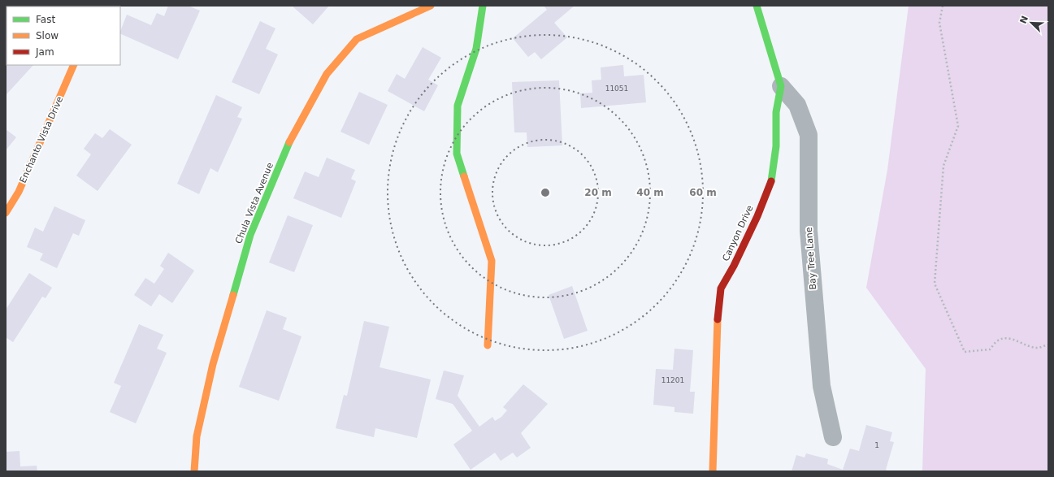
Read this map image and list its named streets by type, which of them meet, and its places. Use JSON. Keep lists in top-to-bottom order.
{
  "streets": {
    "street": [
      "Enchanto Vista Drive",
      "Chula Vista Avenue",
      "Canyon Drive",
      "Bay Tree Lane"
    ]
  },
  "crossings": [
    ["Canyon Drive", "Bay Tree Lane"]
  ],
  "house_numbers": ["11051", "11201", "1"],
  "legend": ["Fast", "Slow", "Jam"],
  "north": "top left",
  "rings": ["20 m", "40 m", "60 m"]
}
